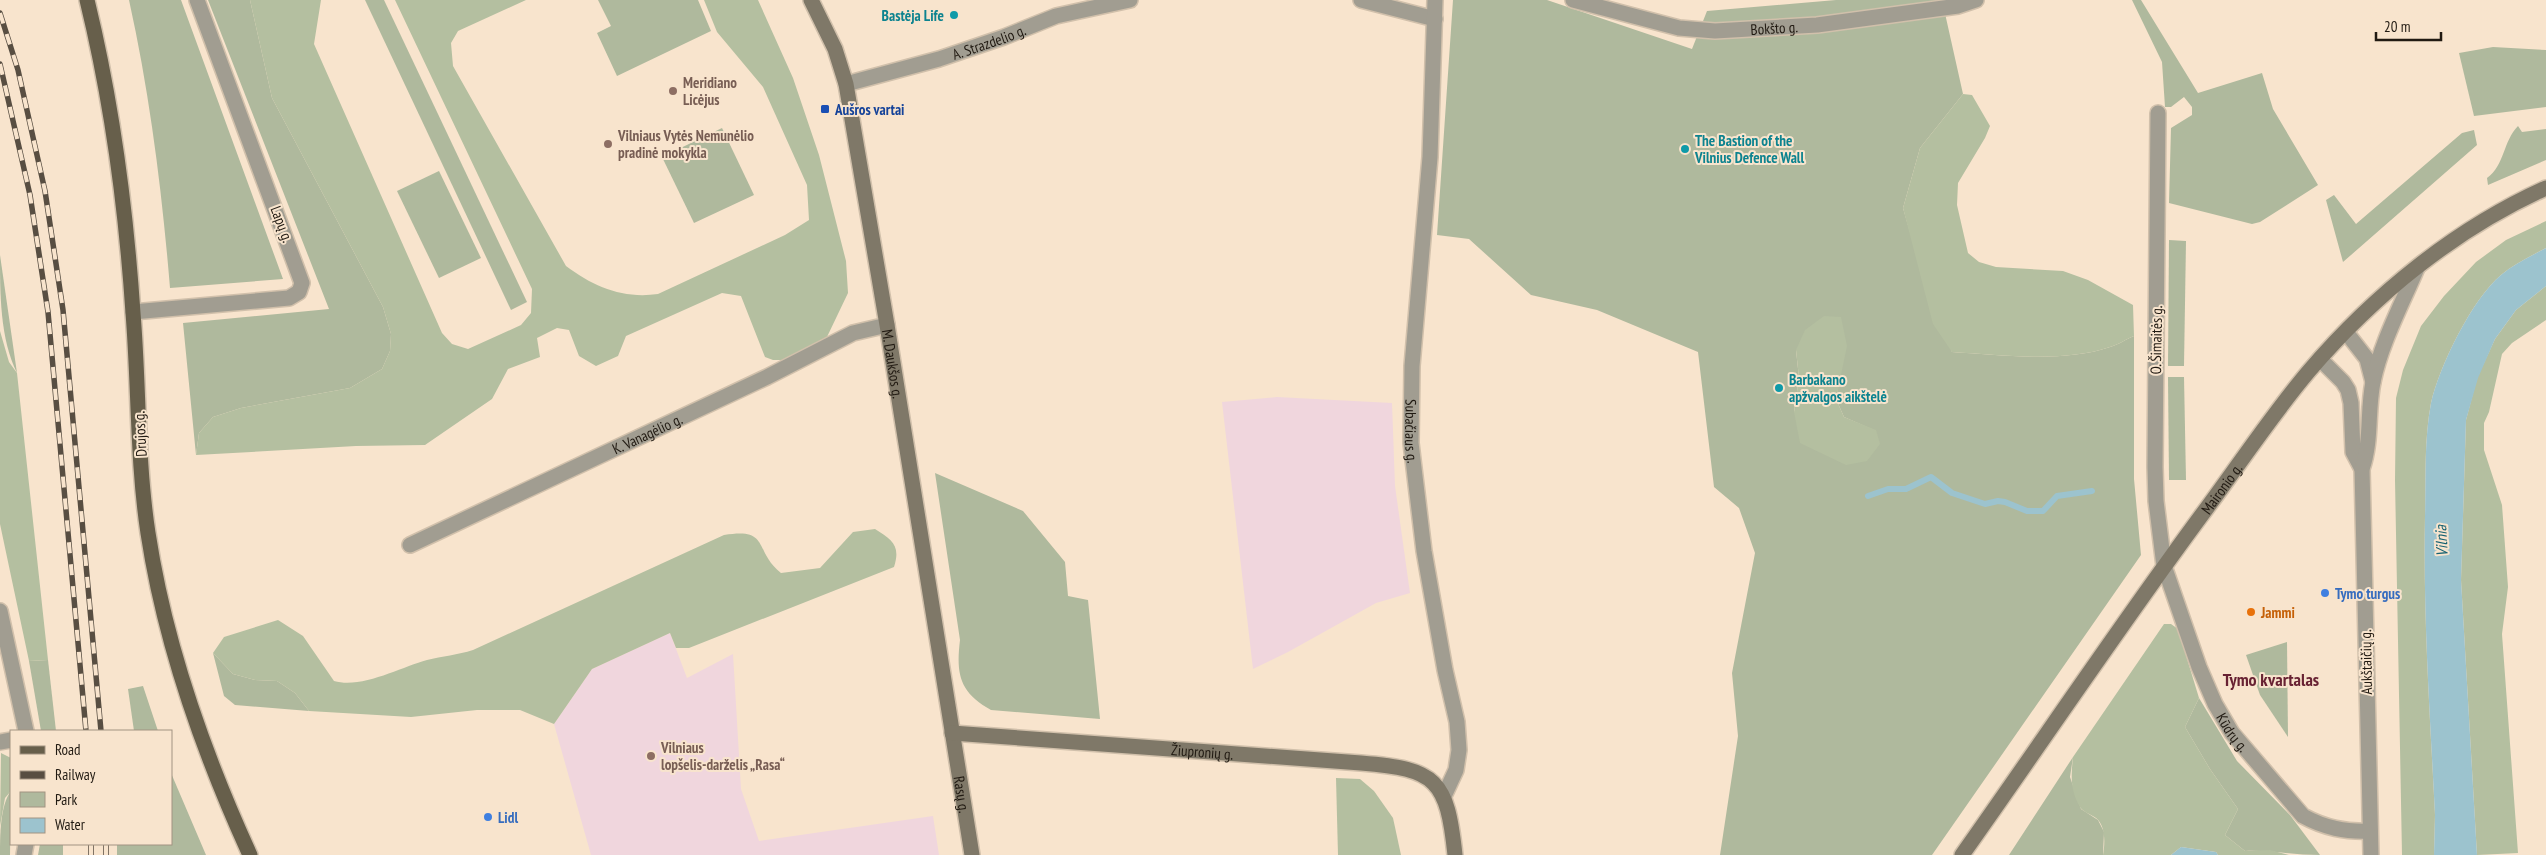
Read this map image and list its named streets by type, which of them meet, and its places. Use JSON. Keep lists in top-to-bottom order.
{
  "streets": {
    "main road": [
      "M. Daukšos g.",
      "Drujos g.",
      "Maironio g.",
      "Žiupronių g.",
      "Rasų g."
    ],
    "street": [
      "Bokšto g.",
      "A. Strazdelio g.",
      "Lapų g.",
      "O. Šimaitės g.",
      "Subačiaus g.",
      "K. Vanagėlio g.",
      "Aukštaičių g.",
      "Kūdrų g."
    ]
  },
  "crossings": [
    ["A. Strazdelio g.", "M. Daukšos g."],
    ["Lapų g.", "Drujos g."],
    ["O. Šimaitės g.", "Maironio g."],
    ["O. Šimaitės g.", "Kūdrų g."],
    ["M. Daukšos g.", "K. Vanagėlio g."],
    ["M. Daukšos g.", "Žiupronių g."],
    ["M. Daukšos g.", "Rasų g."],
    ["Subačiaus g.", "Žiupronių g."],
    ["Maironio g.", "Aukštaičių g."],
    ["Maironio g.", "Kūdrų g."],
    ["Aukštaičių g.", "Kūdrų g."],
    ["Žiupronių g.", "Rasų g."]
  ],
  "districts": ["Tymo kvartalas"],
  "water": ["Vilnia"],
  "places": {
    "other": [
      "Bastėja Life",
      "Meridiano Licėjus",
      "Vilniaus Vytės Nemunėlio pradinė mokykla",
      "The Bastion of the Vilnius Defence Wall",
      "Barbakano apžvalgos aikštelė",
      "Tymo turgus",
      "Jammi",
      "Vilniaus lopšelis-darželis „Rasa“",
      "Lidl"
    ],
    "transit": ["Aušros vartai"]
  },
  "legend": [
    "Road",
    "Railway",
    "Park",
    "Water"
  ],
  "scale_bar": "20 m"
}
